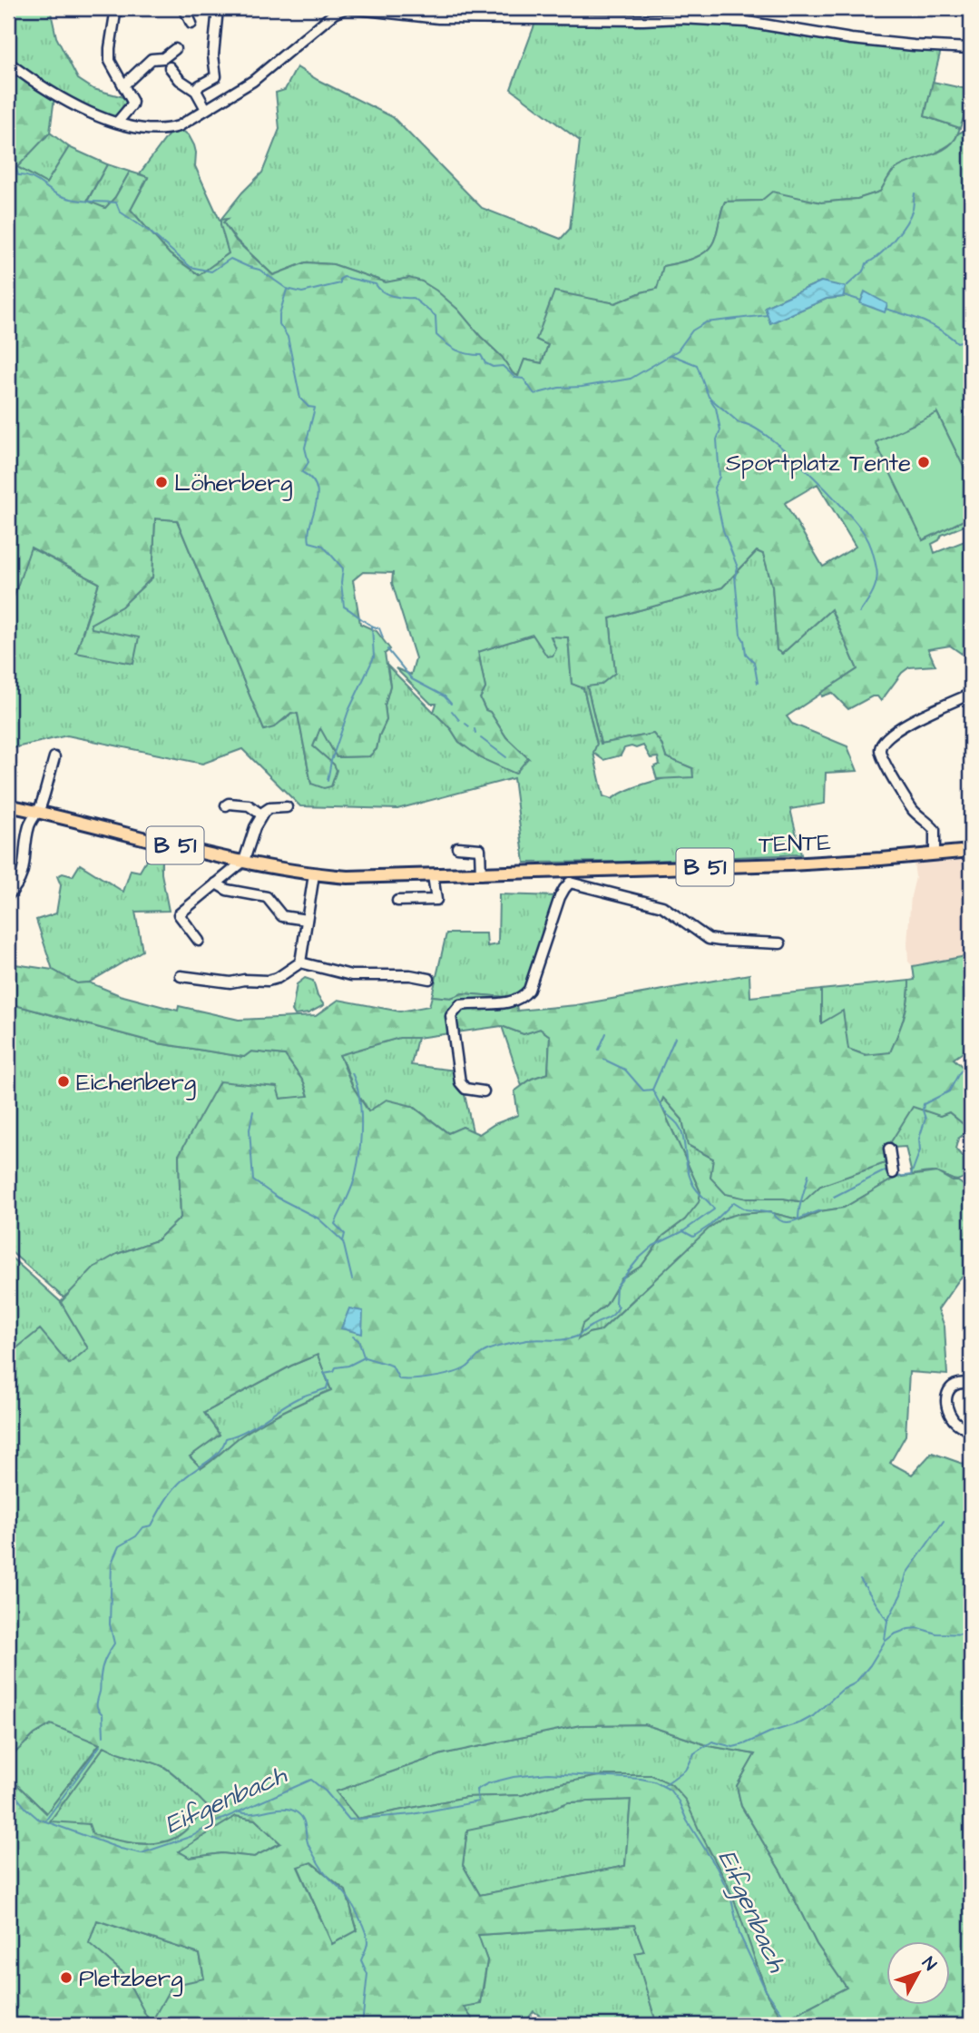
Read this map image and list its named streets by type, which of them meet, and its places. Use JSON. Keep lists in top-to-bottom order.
{
  "streets": {
    "main road": ["TENTE", "B 51"]
  },
  "crossings": [
    ["TENTE", "B 51"]
  ],
  "water": ["Eifgenbach"],
  "places": [
    "Sportplatz Tente",
    "Löherberg",
    "Eichenberg",
    "Pletzberg"
  ],
  "north": "top right"
}
